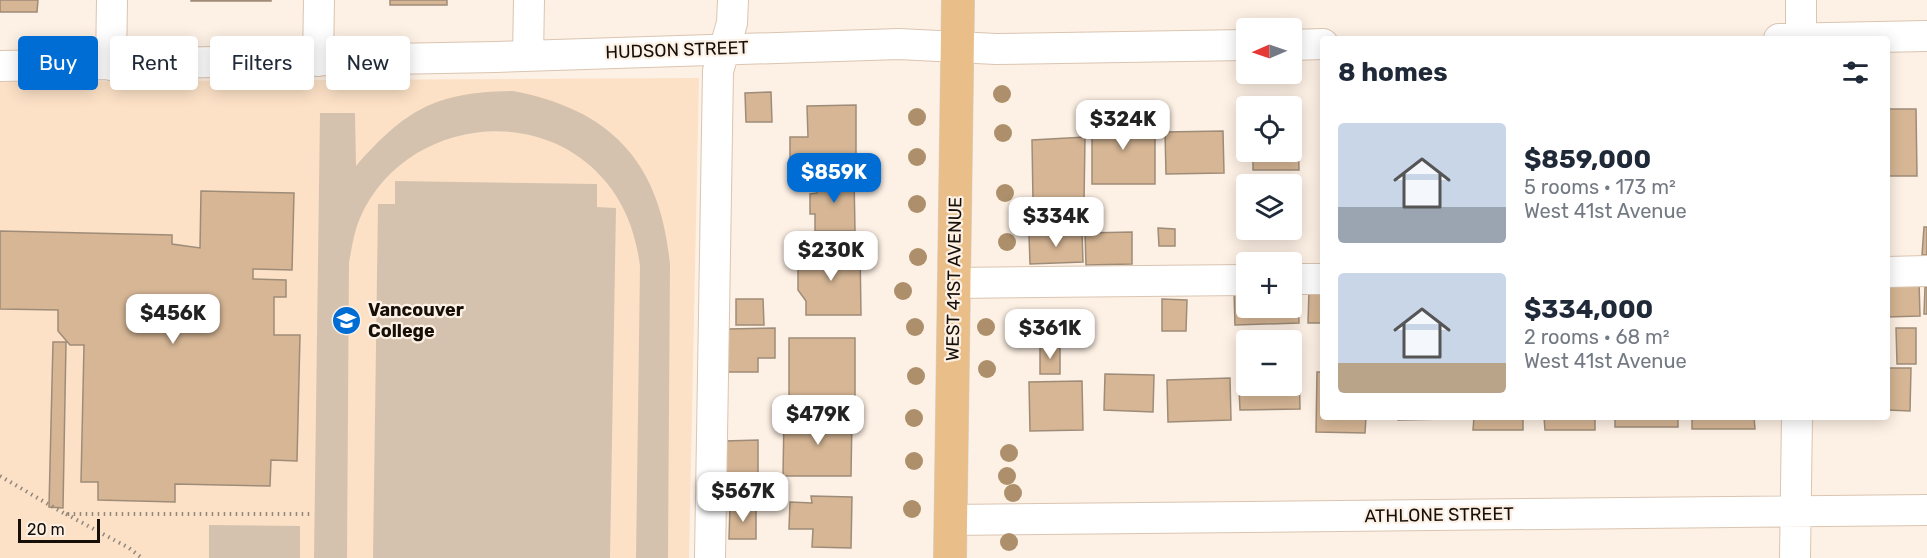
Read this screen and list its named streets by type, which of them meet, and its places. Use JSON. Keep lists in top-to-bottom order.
{
  "streets": {
    "main road": ["WEST 41ST AVENUE"],
    "street": ["HUDSON STREET", "ATHLONE STREET"]
  },
  "crossings": [
    ["HUDSON STREET", "WEST 41ST AVENUE"],
    ["WEST 41ST AVENUE", "ATHLONE STREET"]
  ],
  "places": {
    "school or university": ["Vancouver College"]
  },
  "scale_bar": "20 m",
  "north": "left",
  "page": {
    "map_buttons": ["+", "−"],
    "chip": [
      "Buy",
      "Rent",
      "Filters",
      "New"
    ],
    "heading": "8 homes",
    "price": [
      "$324K",
      "$859K",
      "$334K",
      "$230K",
      "$456K",
      "$361K",
      "$479K",
      "$567K"
    ],
    "list": [
      {
        "name": "$859,000",
        "note": "5 rooms · 173 m² · West 41st Avenue"
      },
      {
        "name": "$334,000",
        "note": "2 rooms · 68 m² · West 41st Avenue"
      }
    ],
    "scale": "20 m"
  }
}
